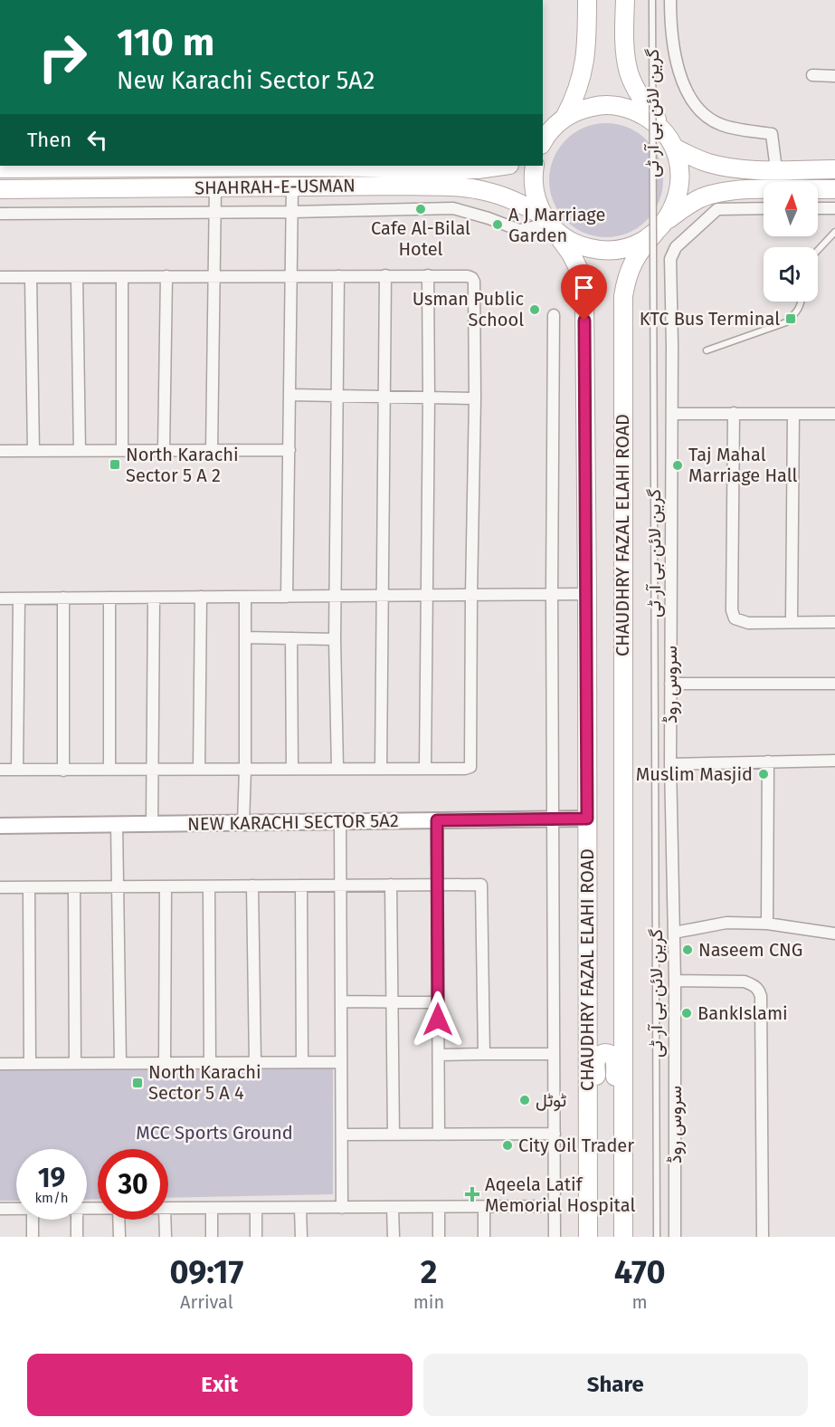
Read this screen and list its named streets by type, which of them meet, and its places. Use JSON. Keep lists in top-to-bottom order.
{
  "streets": {
    "main road": ["SHAHRAH-E-USMAN", "CHAUDHRY FAZAL ELAHI ROAD"],
    "street": ["سروس روڈ", "NEW KARACHI SECTOR 5A2"],
    "lane": ["گرین لائن بی آر ٹی"]
  },
  "crossings": [
    ["SHAHRAH-E-USMAN", "CHAUDHRY FAZAL ELAHI ROAD"],
    ["CHAUDHRY FAZAL ELAHI ROAD", "NEW KARACHI SECTOR 5A2"]
  ],
  "parks": ["MCC Sports Ground"],
  "places": {
    "other": [
      "Cafe Al-Bilal Hotel",
      "A J Marriage Garden",
      "Usman Public School",
      "Taj Mahal Marriage Hall",
      "Muslim Masjid",
      "Naseem CNG",
      "BankIslami",
      "ٹوٹل",
      "City Oil Trader"
    ],
    "transit": ["KTC Bus Terminal", "North Karachi Sector 5 A 2", "North Karachi Sector 5 A 4"],
    "health": ["Aqeela Latif Memorial Hospital"]
  },
  "north": "top",
  "page": {
    "turn": ["110 m", "New Karachi Sector 5A2"],
    "then": "Then",
    "speed": "19 km/h",
    "limit": "30",
    "eta": [
      "09:17",
      "Arrival",
      "2",
      "min",
      "470",
      "m"
    ],
    "buttons": ["Exit", "Share"]
  }
}
